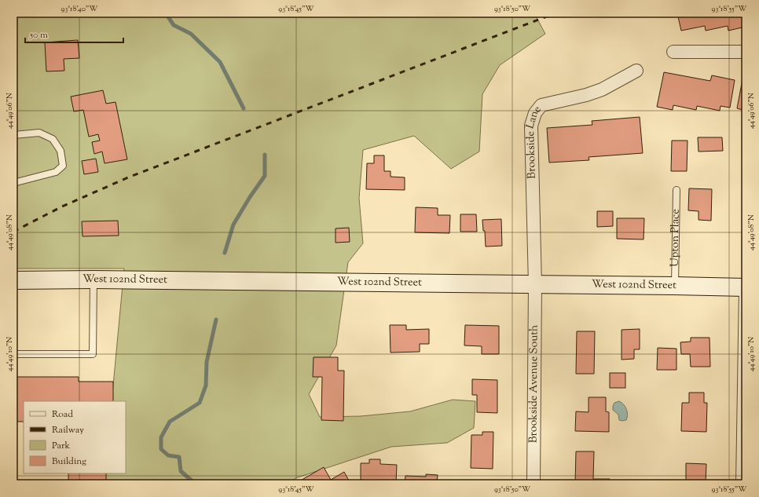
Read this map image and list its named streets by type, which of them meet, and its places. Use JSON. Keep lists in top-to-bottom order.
{
  "streets": {
    "street": ["Brookside Lane", "West 102nd Street", "Brookside Avenue South"],
    "lane": ["Upton Place"]
  },
  "crossings": [
    ["Brookside Lane", "West 102nd Street"],
    ["Brookside Lane", "Brookside Avenue South"],
    ["Upton Place", "West 102nd Street"],
    ["West 102nd Street", "Brookside Avenue South"]
  ],
  "legend": [
    "Road",
    "Railway",
    "Park",
    "Building"
  ],
  "scale_bar": "50 m",
  "coordinates": [
    "93°18'40\"W",
    "93°18'45\"W",
    "93°18'50\"W",
    "93°18'55\"W",
    "44°49'06\"N",
    "44°49'08\"N",
    "44°49'10\"N"
  ]
}
